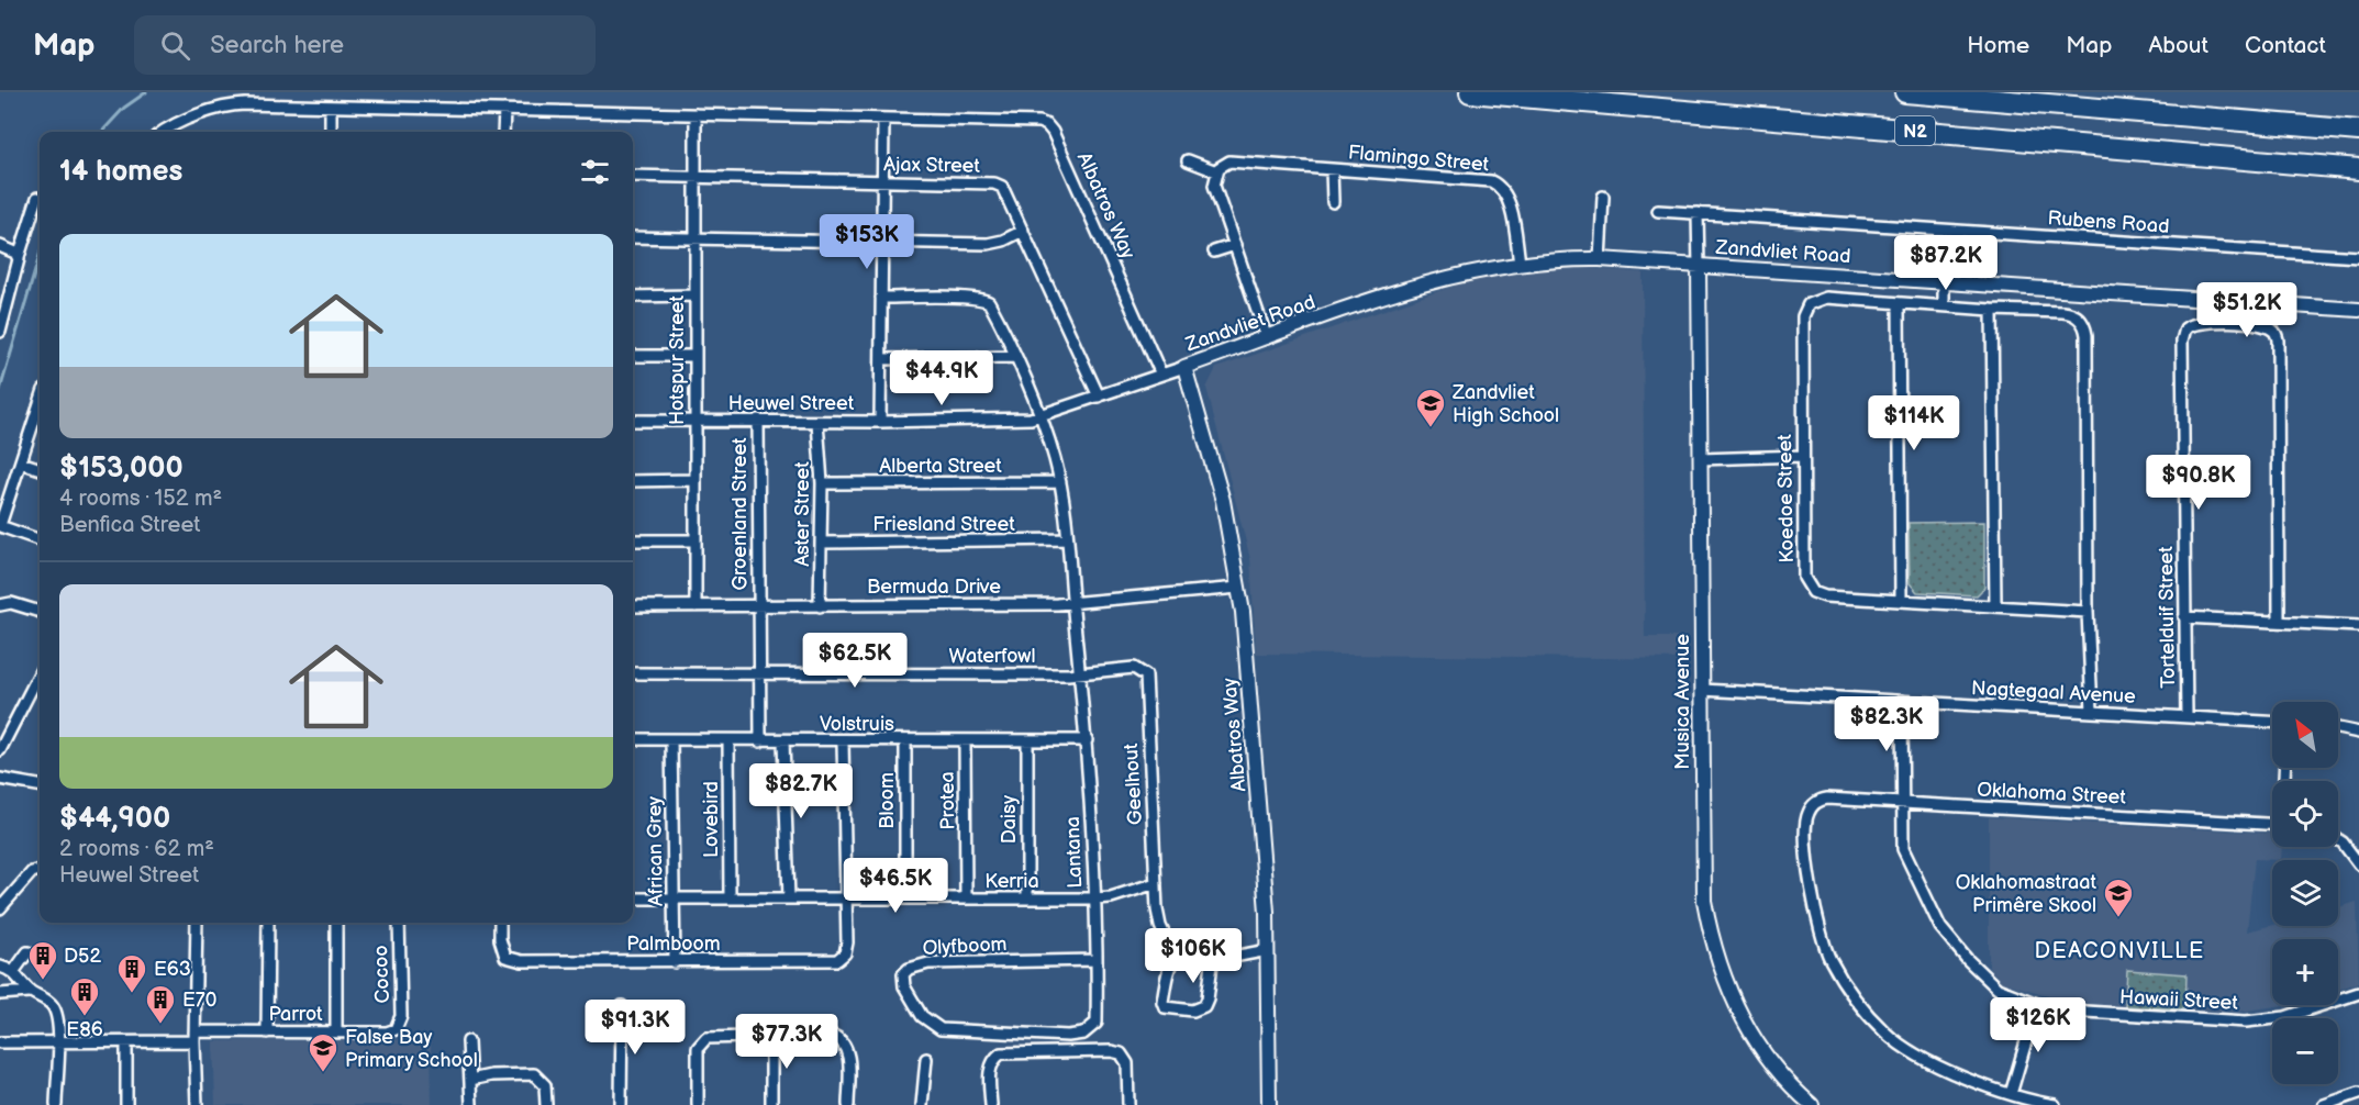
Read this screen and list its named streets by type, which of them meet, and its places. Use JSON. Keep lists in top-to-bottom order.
{
  "streets": {
    "highway": ["N2"],
    "street": [
      "Flamingo Street",
      "Ajax Street",
      "Albatros Way",
      "Rubens Road",
      "Zandvliet Road",
      "Hotspur Street",
      "Heuwel Street",
      "Alberta Street",
      "Koedoe Street",
      "Groenland Street",
      "Aster Street",
      "Friesland Street",
      "Bermuda Drive",
      "Tortelduif Street",
      "Waterfowl",
      "Nagtegaal Avenue",
      "Musica Avenue",
      "Volstruis",
      "Geelhout",
      "Oklahoma Street",
      "Bloom",
      "Protea",
      "Lovebird",
      "Daisy",
      "African Grey",
      "Lantana",
      "Kerria",
      "Palmboom",
      "Olyfboom",
      "Cocoo",
      "Hawaii Street",
      "Parrot"
    ]
  },
  "crossings": [
    ["Flamingo Street", "Zandvliet Road"],
    ["Ajax Street", "Hotspur Street"],
    ["Ajax Street", "Heuwel Street"],
    ["Albatros Way", "Zandvliet Road"],
    ["Albatros Way", "Heuwel Street"],
    ["Albatros Way", "Bermuda Drive"],
    ["Zandvliet Road", "Heuwel Street"],
    ["Zandvliet Road", "Musica Avenue"],
    ["Hotspur Street", "Heuwel Street"],
    ["Hotspur Street", "Bermuda Drive"],
    ["Heuwel Street", "Groenland Street"],
    ["Heuwel Street", "Aster Street"],
    ["Heuwel Street", "Lantana"],
    ["Alberta Street", "Aster Street"],
    ["Alberta Street", "Lantana"],
    ["Koedoe Street", "Nagtegaal Avenue"],
    ["Groenland Street", "Bermuda Drive"],
    ["Groenland Street", "Waterfowl"],
    ["Groenland Street", "Volstruis"],
    ["Aster Street", "Friesland Street"],
    ["Aster Street", "Bermuda Drive"],
    ["Friesland Street", "Lantana"],
    ["Bermuda Drive", "Lantana"],
    ["Tortelduif Street", "Nagtegaal Avenue"],
    ["Waterfowl", "Geelhout"],
    ["Waterfowl", "Lantana"],
    ["Nagtegaal Avenue", "Musica Avenue"],
    ["Nagtegaal Avenue", "Hawaii Street"],
    ["Volstruis", "Bloom"],
    ["Volstruis", "Protea"],
    ["Volstruis", "Lovebird"],
    ["Volstruis", "Daisy"],
    ["Volstruis", "African Grey"],
    ["Volstruis", "Lantana"],
    ["Geelhout", "Lantana"],
    ["Geelhout", "Kerria"],
    ["Oklahoma Street", "Hawaii Street"],
    ["Bloom", "Kerria"],
    ["Protea", "Kerria"],
    ["Lovebird", "Kerria"],
    ["Daisy", "Kerria"],
    ["African Grey", "Kerria"],
    ["African Grey", "Palmboom"],
    ["Lantana", "Kerria"],
    ["Lantana", "Olyfboom"],
    ["Kerria", "Palmboom"],
    ["Cocoo", "Parrot"]
  ],
  "districts": ["DEACONVILLE"],
  "places": {
    "school or university": ["Zandvliet High School", "Oklahomastraat Primêre Skool", "False Bay Primary School"],
    "building": [
      "D52",
      "E63",
      "E86",
      "E70"
    ]
  },
  "north": "top left",
  "page": {
    "header": "Map",
    "search": "Search here",
    "nav": [
      "Home",
      "Map",
      "About",
      "Contact"
    ],
    "heading": "14 homes",
    "list": [
      {
        "name": "$153,000",
        "note": "4 rooms · 152 m² · Benfica Street"
      },
      {
        "name": "$44,900",
        "note": "2 rooms · 62 m² · Heuwel Street"
      }
    ],
    "price": [
      "$153K",
      "$87.2K",
      "$51.2K",
      "$44.9K",
      "$114K",
      "$90.8K",
      "$62.5K",
      "$82.3K",
      "$82.7K",
      "$46.5K",
      "$106K",
      "$126K",
      "$91.3K",
      "$77.3K"
    ],
    "map_buttons": ["+", "−"]
  }
}
